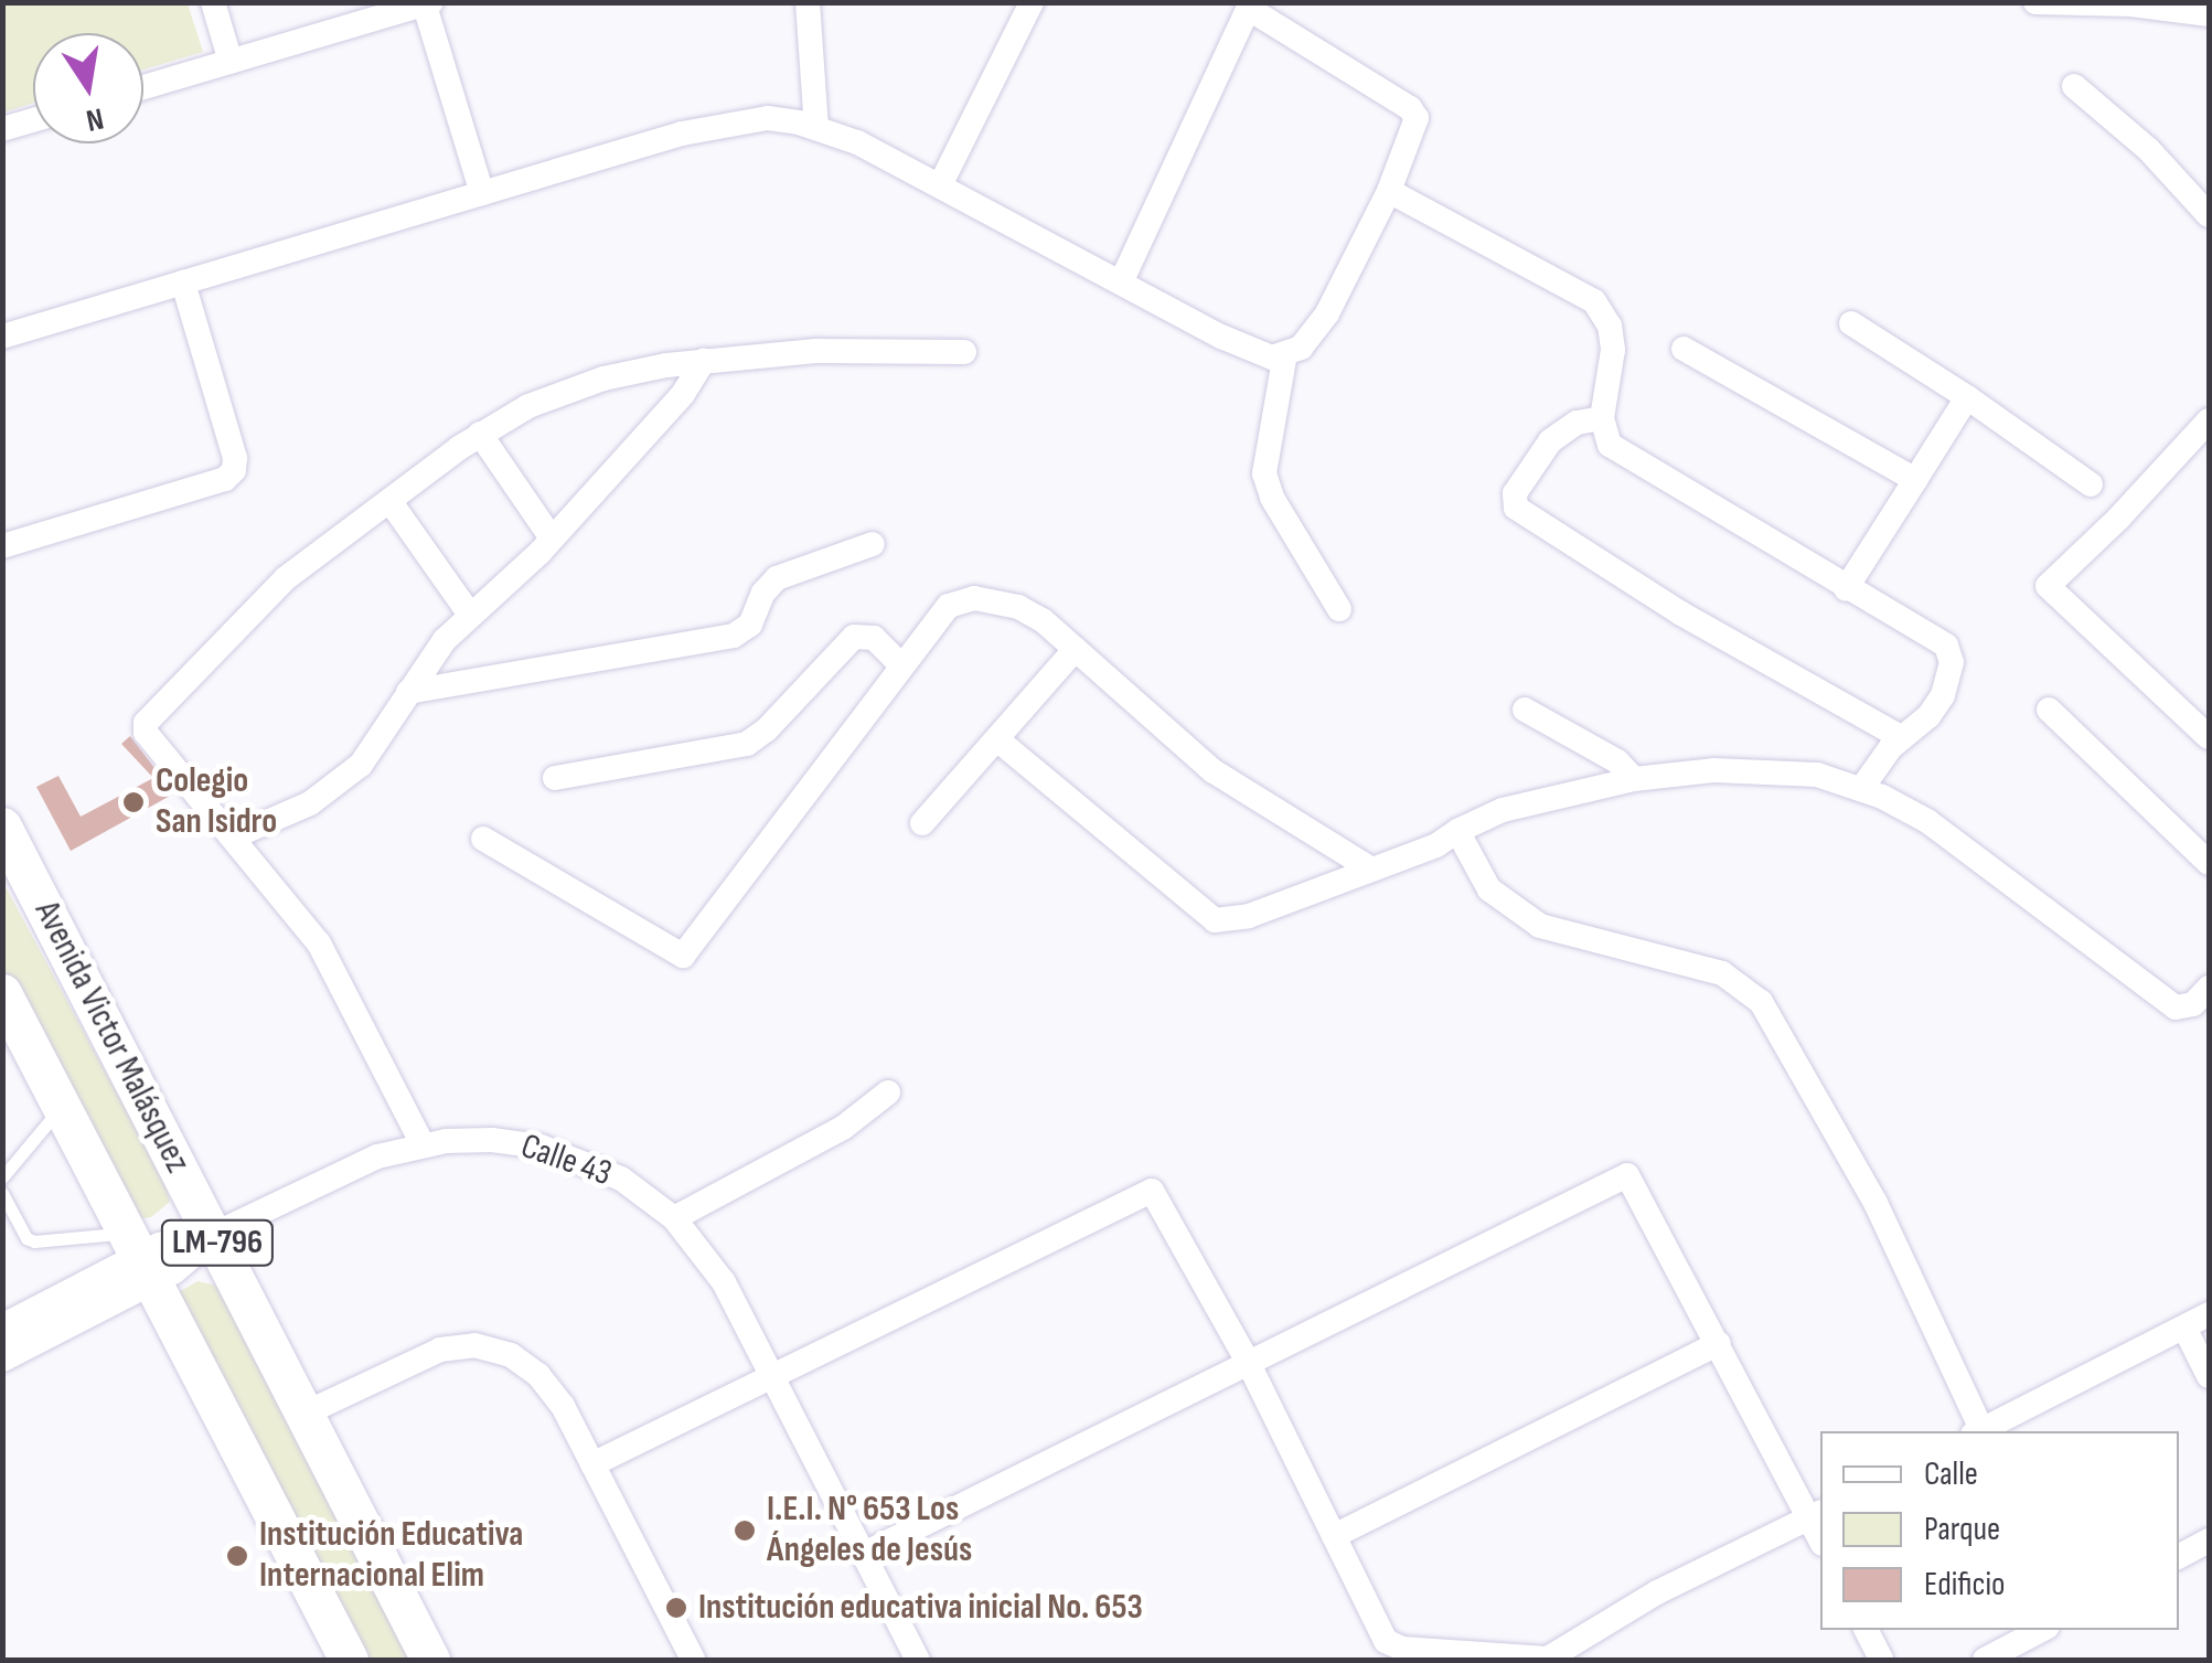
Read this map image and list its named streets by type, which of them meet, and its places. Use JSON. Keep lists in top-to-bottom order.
{
  "streets": {
    "main road": ["Avenida Victor Malásquez", "LM-796"],
    "street": ["Calle 43"]
  },
  "crossings": [
    ["Avenida Victor Malásquez", "Calle 43"]
  ],
  "places": [
    "Colegio San Isidro",
    "I.E.I. N° 653 Los Ángeles de Jesús",
    "Institución Educativa Internacional Elim",
    "Institución educativa inicial No. 653"
  ],
  "legend": ["Calle", "Parque", "Edificio"],
  "north": "bottom"
}
